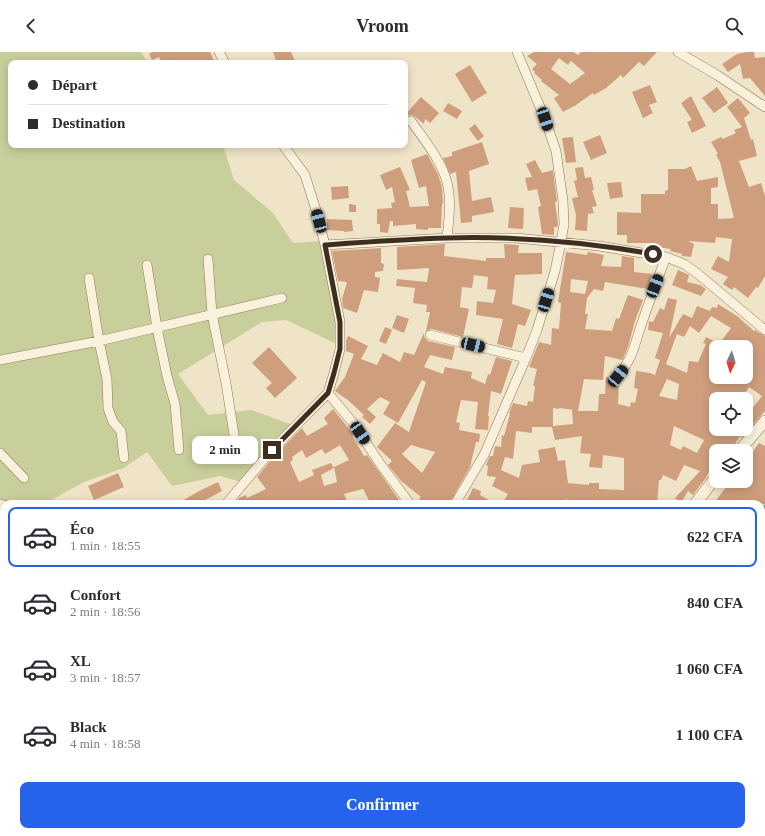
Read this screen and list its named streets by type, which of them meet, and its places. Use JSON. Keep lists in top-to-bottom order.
{
  "north": "bottom",
  "page": {
    "header": "Vroom",
    "banner": ["Départ", "Destination"],
    "bubble": "2 min",
    "list": [
      {
        "name": "Éco",
        "note": "1 min · 18:55",
        "value": "622 CFA"
      },
      {
        "name": "Confort",
        "note": "2 min · 18:56",
        "value": "840 CFA"
      },
      {
        "name": "XL",
        "note": "3 min · 18:57",
        "value": "1 060 CFA"
      },
      {
        "name": "Black",
        "note": "4 min · 18:58",
        "value": "1 100 CFA"
      }
    ],
    "buttons": "Confirmer"
  }
}
